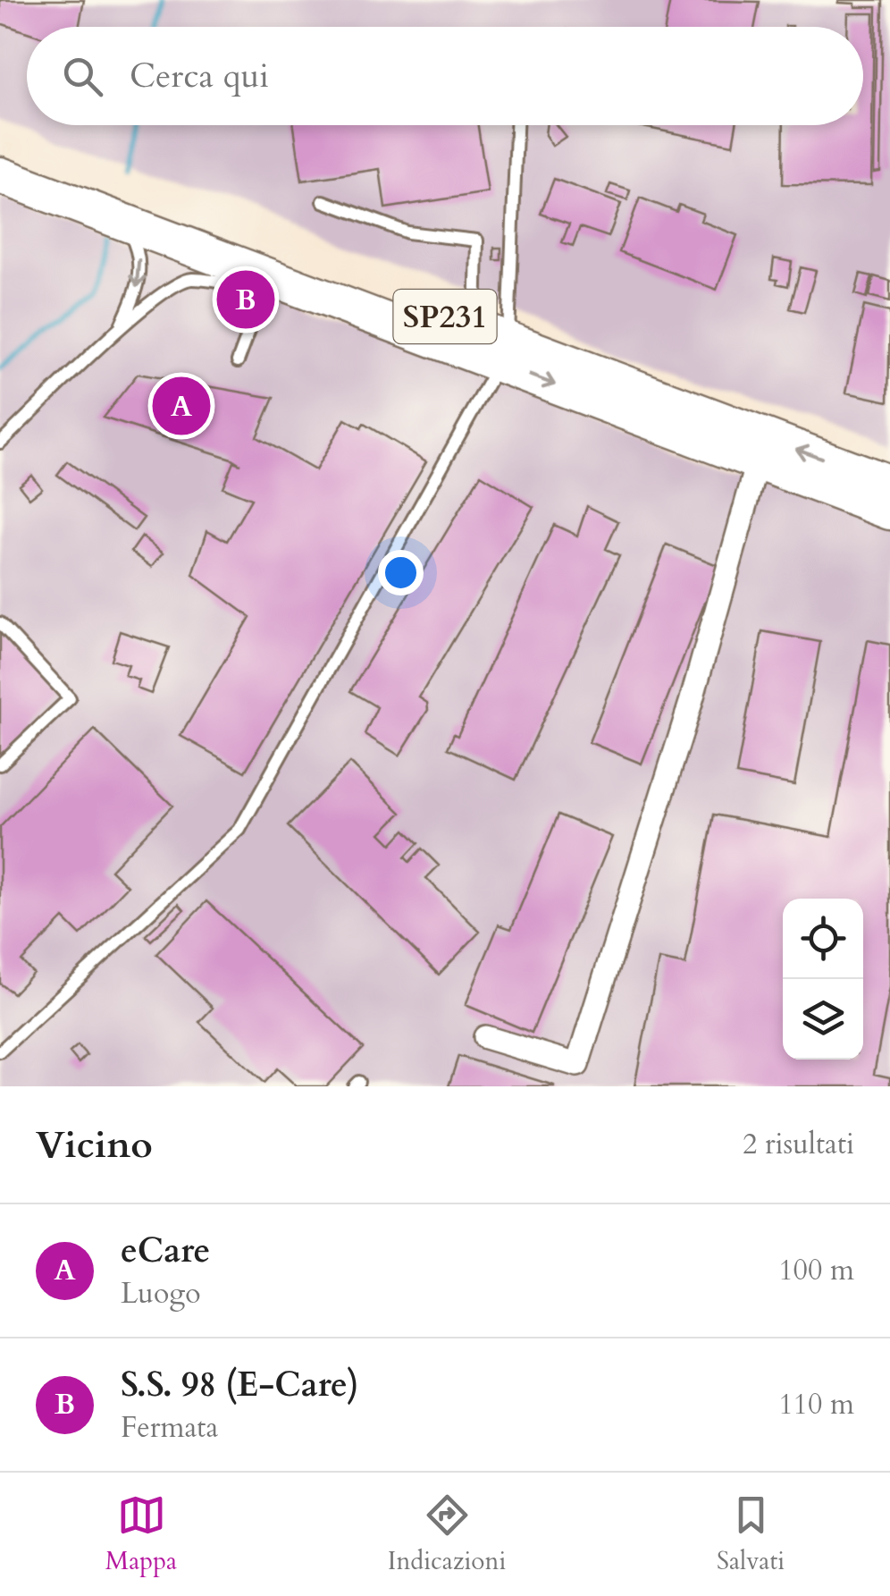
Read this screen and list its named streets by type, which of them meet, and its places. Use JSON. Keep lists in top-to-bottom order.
{
  "streets": {
    "main road": ["SP231"]
  },
  "page": {
    "search": "Cerca qui",
    "pins": ["B", "A"],
    "heading": ["Vicino", "2 risultati"],
    "list": [
      {
        "mark": "A",
        "name": "eCare",
        "note": "Luogo",
        "value": "100 m"
      },
      {
        "mark": "B",
        "name": "S.S. 98 (E-Care)",
        "note": "Fermata",
        "value": "110 m"
      }
    ],
    "nav": ["Mappa", "Indicazioni", "Salvati"]
  }
}
